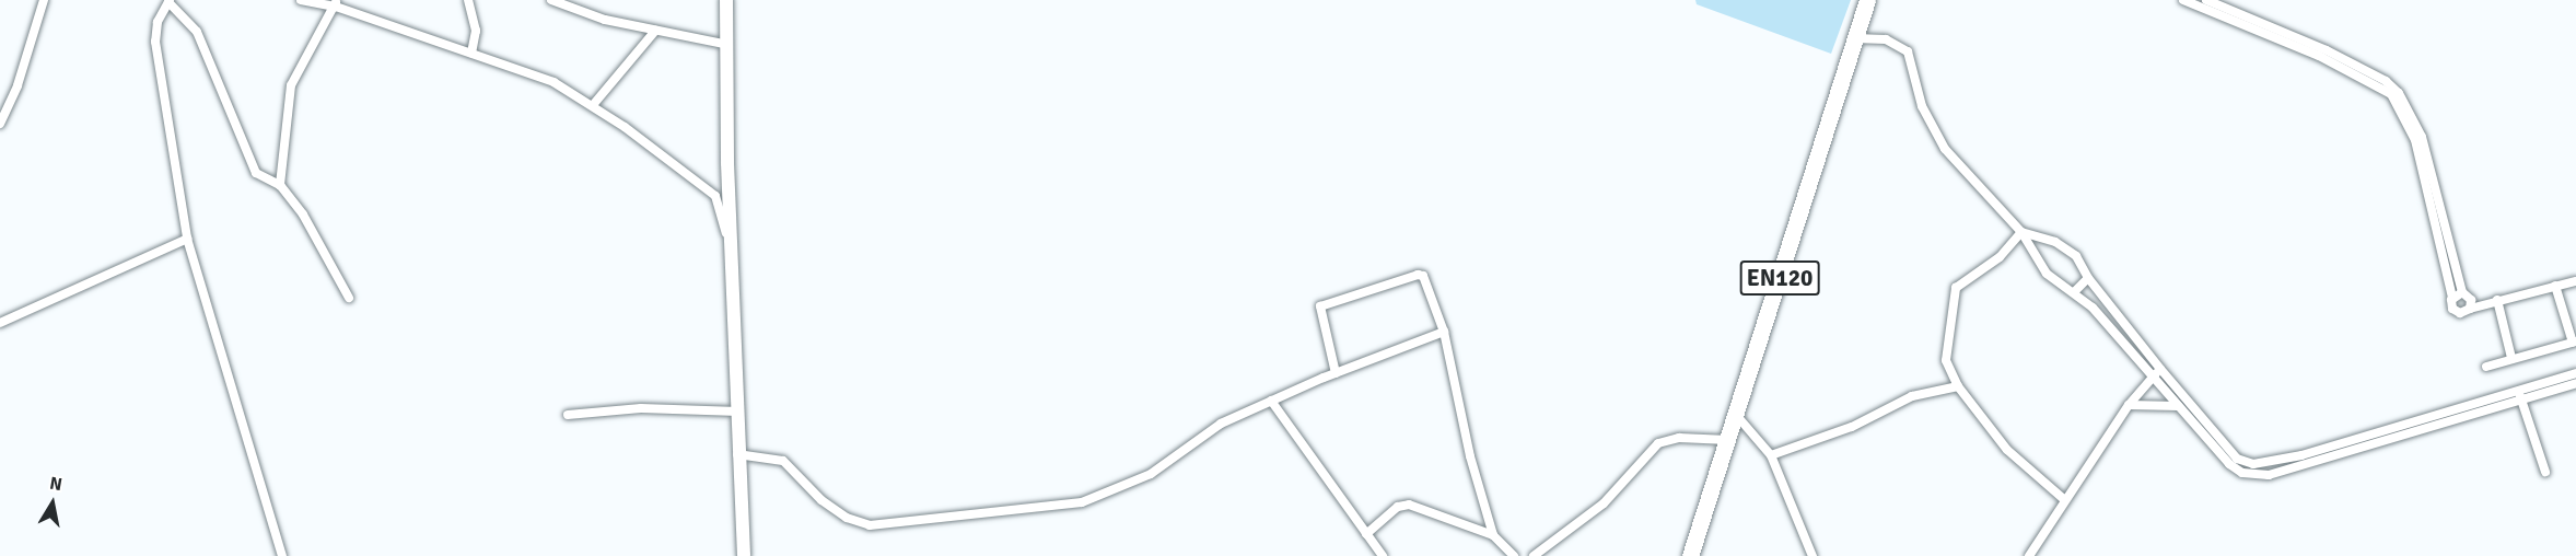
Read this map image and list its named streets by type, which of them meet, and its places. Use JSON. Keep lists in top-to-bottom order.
{
  "streets": {
    "highway": ["EN120"]
  },
  "north": "top"
}
